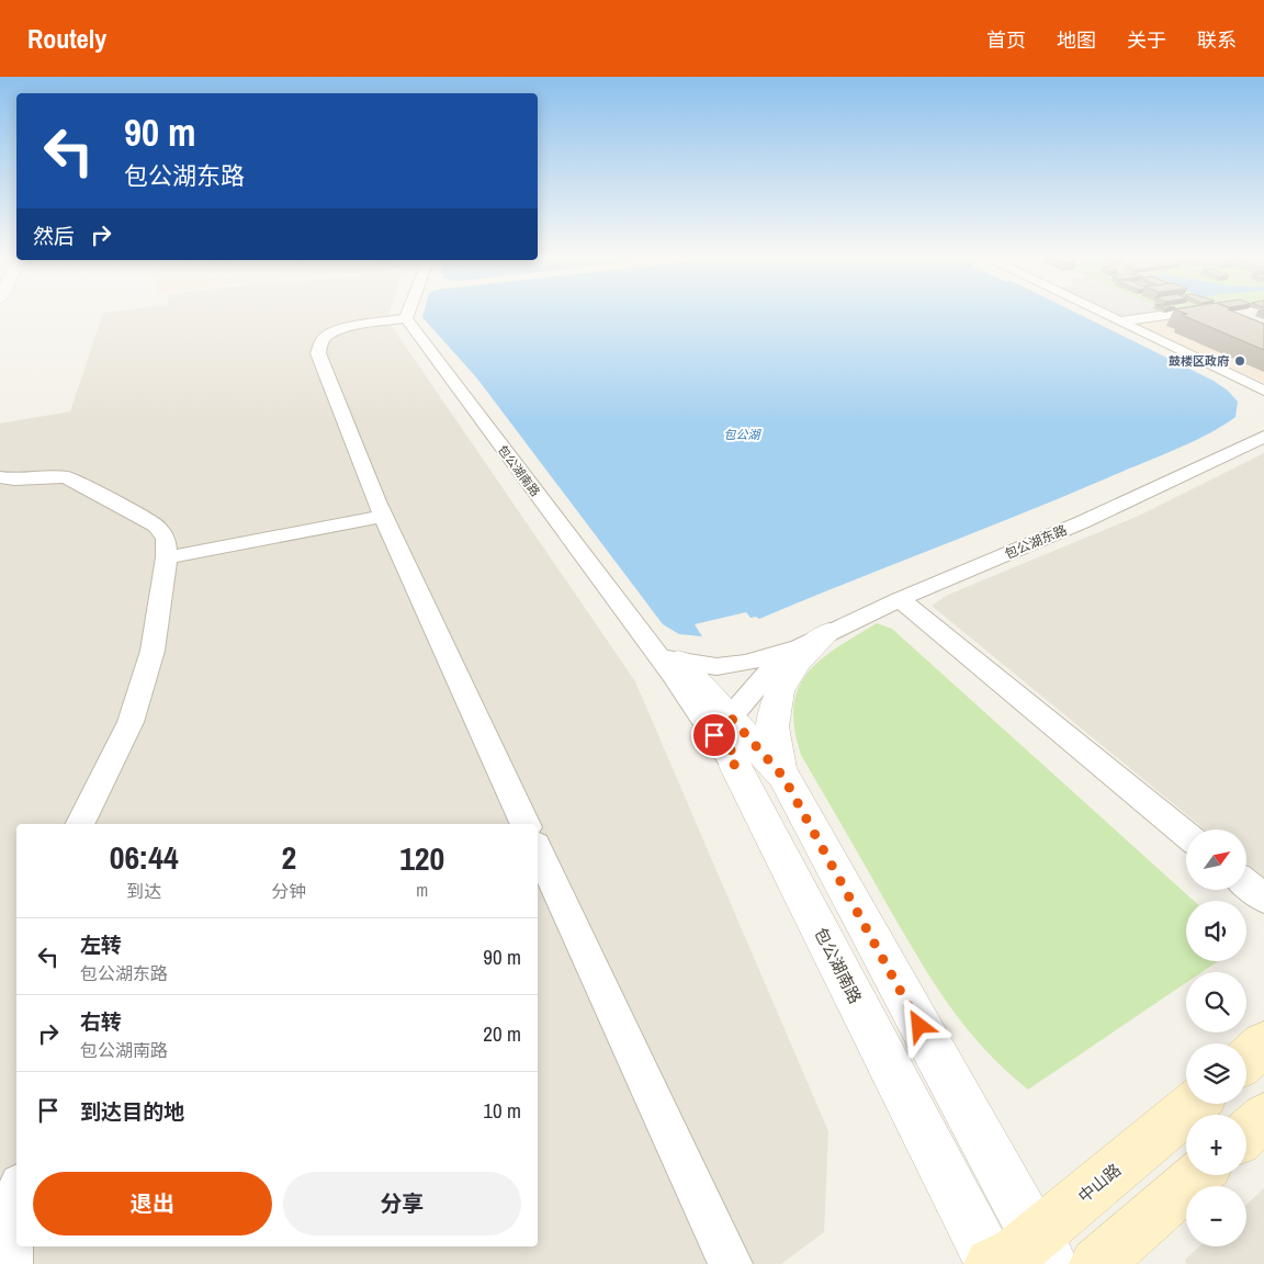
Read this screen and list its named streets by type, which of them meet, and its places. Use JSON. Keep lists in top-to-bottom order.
{
  "streets": {
    "main road": ["中山路"],
    "street": ["包公湖南路", "包公湖东路"]
  },
  "crossings": [
    ["包公湖南路", "包公湖东路"],
    ["包公湖南路", "中山路"]
  ],
  "water": ["包公湖"],
  "places": ["鼓楼区政府"],
  "north": "top right",
  "page": {
    "header": "Routely",
    "nav": [
      "首页",
      "地图",
      "关于",
      "联系"
    ],
    "turn": ["90 m", "包公湖东路"],
    "then": "然后",
    "eta": [
      "06:44",
      "到达",
      "2",
      "分钟",
      "120",
      "m"
    ],
    "map_buttons": ["+", "−"],
    "list": [
      {
        "name": "左转",
        "note": "包公湖东路",
        "value": "90 m"
      },
      {
        "name": "右转",
        "note": "包公湖南路",
        "value": "20 m"
      },
      {
        "name": "到达目的地",
        "value": "10 m"
      }
    ],
    "buttons": ["退出", "分享"]
  }
}
